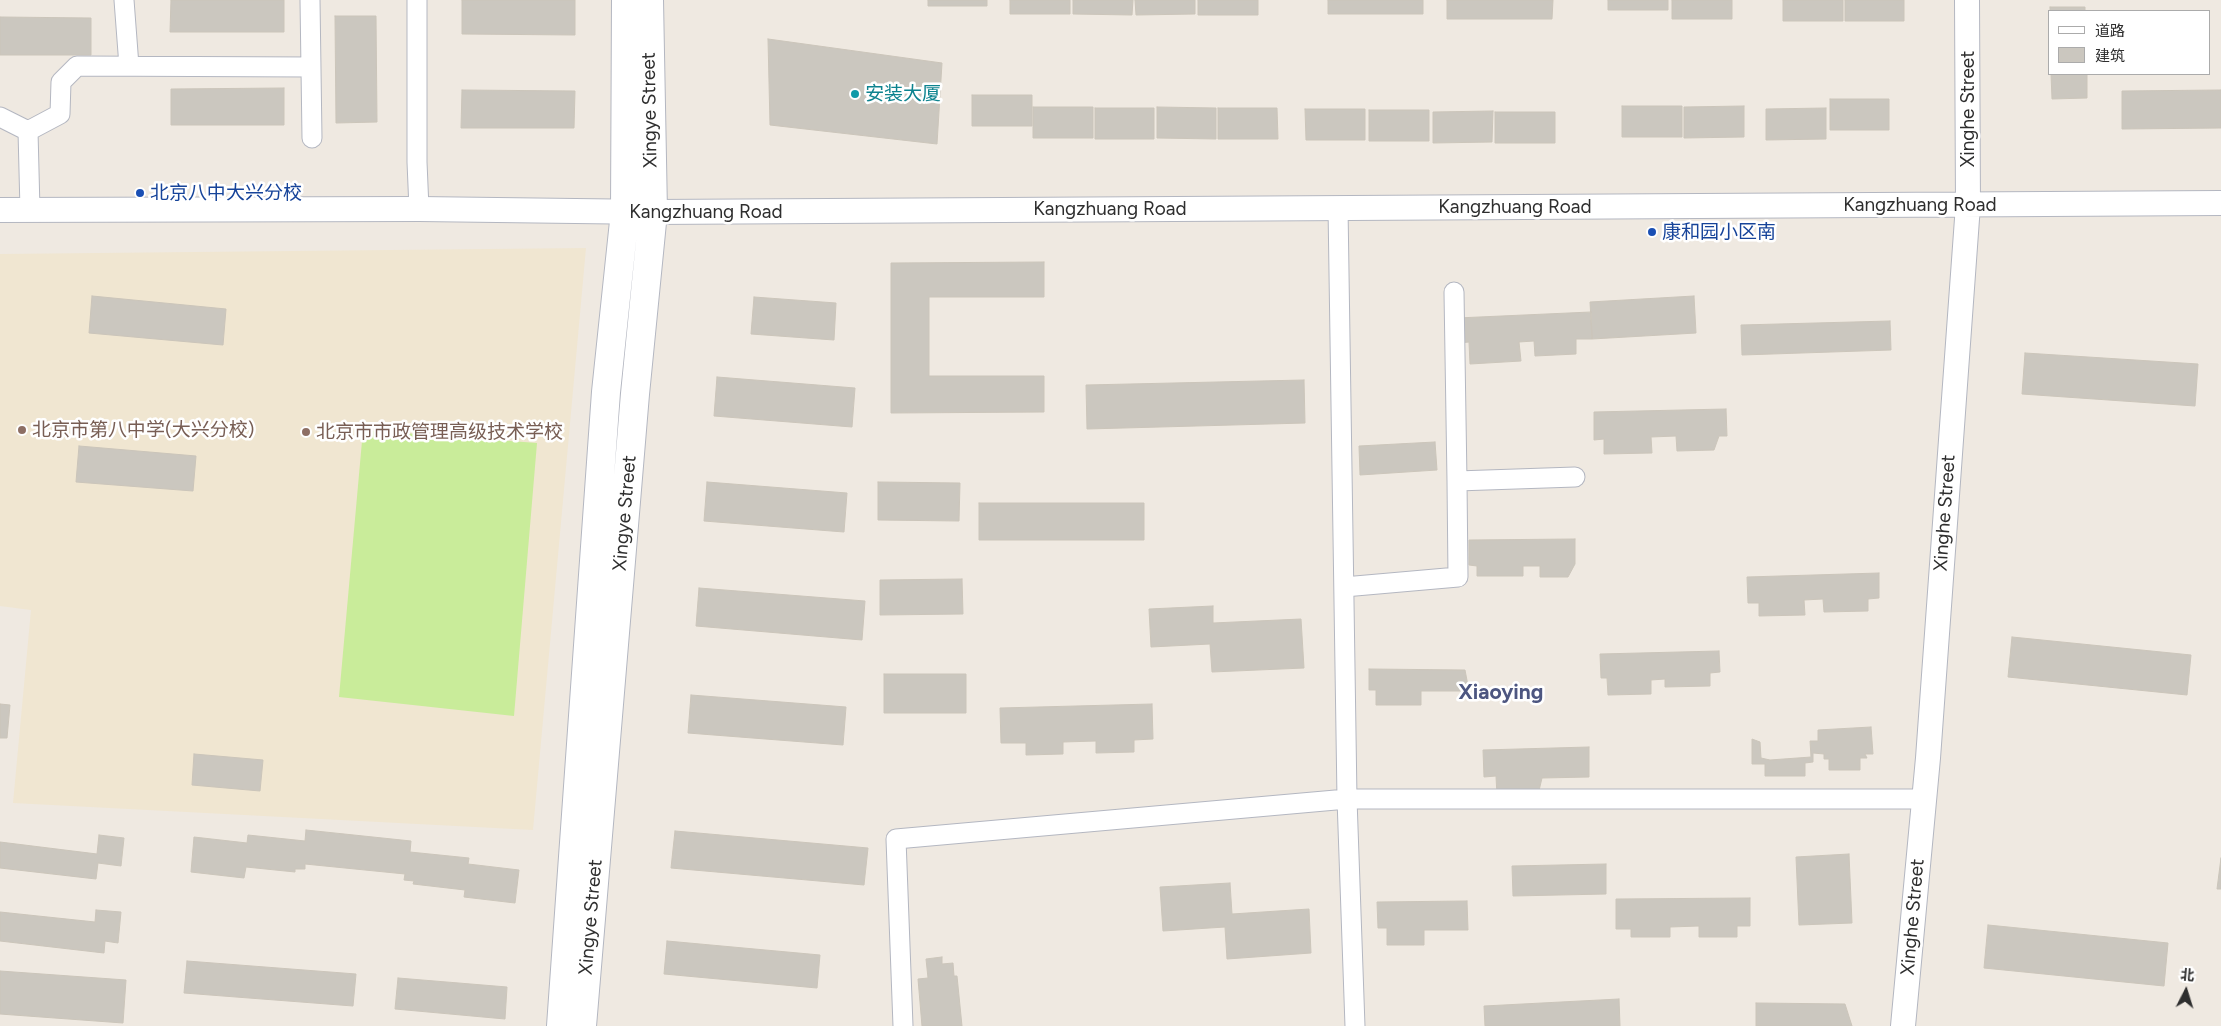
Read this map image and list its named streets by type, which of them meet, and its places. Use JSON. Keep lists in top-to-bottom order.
{
  "streets": {
    "main road": ["Xingye Street"],
    "street": ["Xinghe Street", "Kangzhuang Road"]
  },
  "crossings": [
    ["Xinghe Street", "Kangzhuang Road"],
    ["Xingye Street", "Kangzhuang Road"]
  ],
  "districts": ["Xiaoying"],
  "places": [
    "安装大厦",
    "北京八中大兴分校",
    "康和园小区南",
    "北京市第八中学(大兴分校)",
    "北京市市政管理高级技术学校"
  ],
  "legend": ["道路", "建筑"],
  "north": "top"
}
